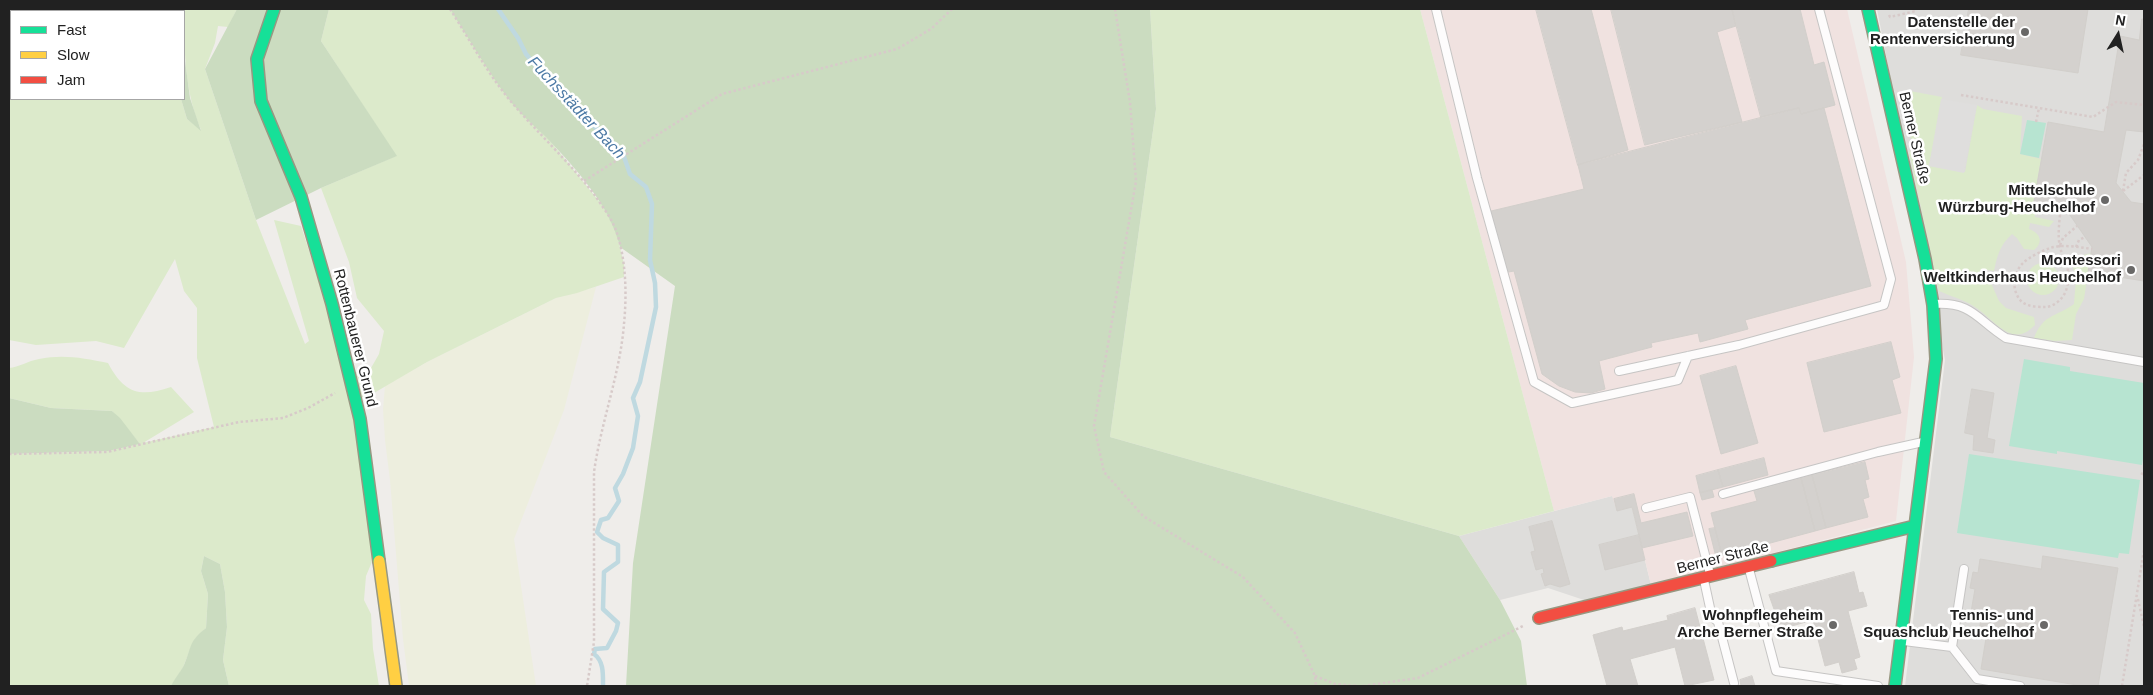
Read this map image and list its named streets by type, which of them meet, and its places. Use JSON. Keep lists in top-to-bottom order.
{
  "streets": {
    "street": ["Berner Straße", "Rottenbauerer Grund"]
  },
  "water": ["Fuchsstädter Bach"],
  "places": [
    "Datenstelle der Rentenversicherung",
    "Mittelschule Würzburg-Heuchelhof",
    "Montessori Weltkinderhaus Heuchelhof",
    "Wohnpflegeheim Arche Berner Straße",
    "Tennis- und Squashclub Heuchelhof"
  ],
  "legend": ["Fast", "Slow", "Jam"],
  "north": "top"
}
